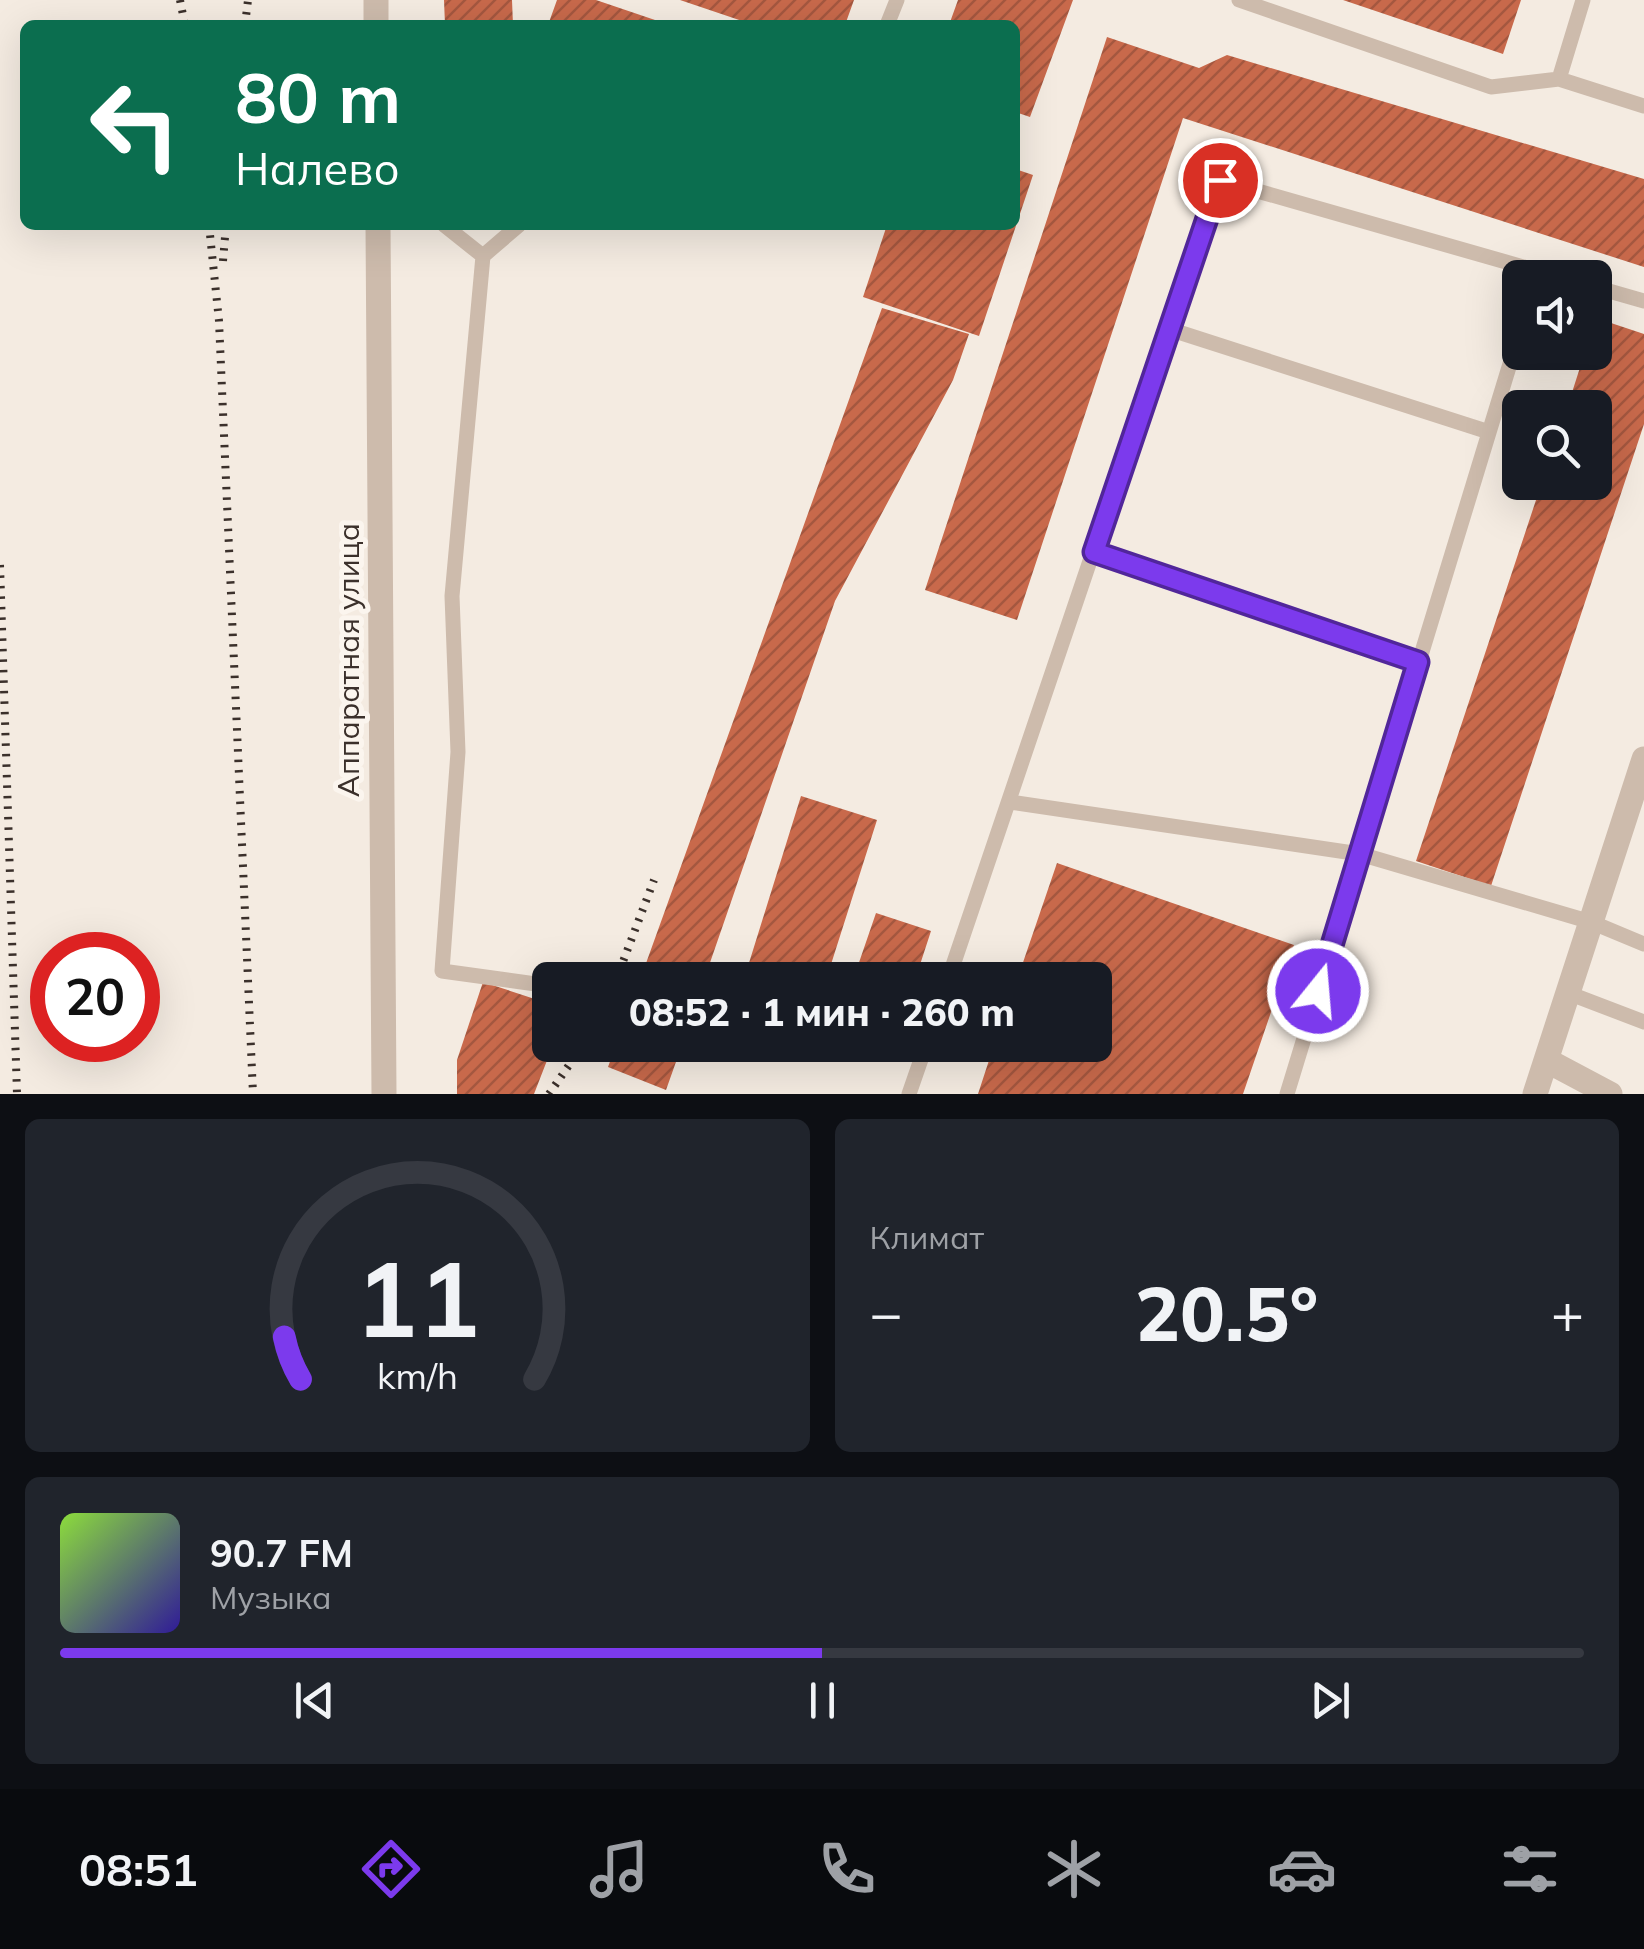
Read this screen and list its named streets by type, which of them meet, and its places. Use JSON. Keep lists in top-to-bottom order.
{
  "streets": {
    "street": ["Аппаратная улица"]
  },
  "page": {
    "turn": ["80 m", "Налево"],
    "limit": "20",
    "trip": "08:52 · 1 мин · 260 m",
    "tile": "Климат",
    "heat": ["−", "20.5°", "+"],
    "song": ["90.7 FM", "Музыка"],
    "tabs": "08:51",
    "gauge": ["11", "km/h"]
  }
}
